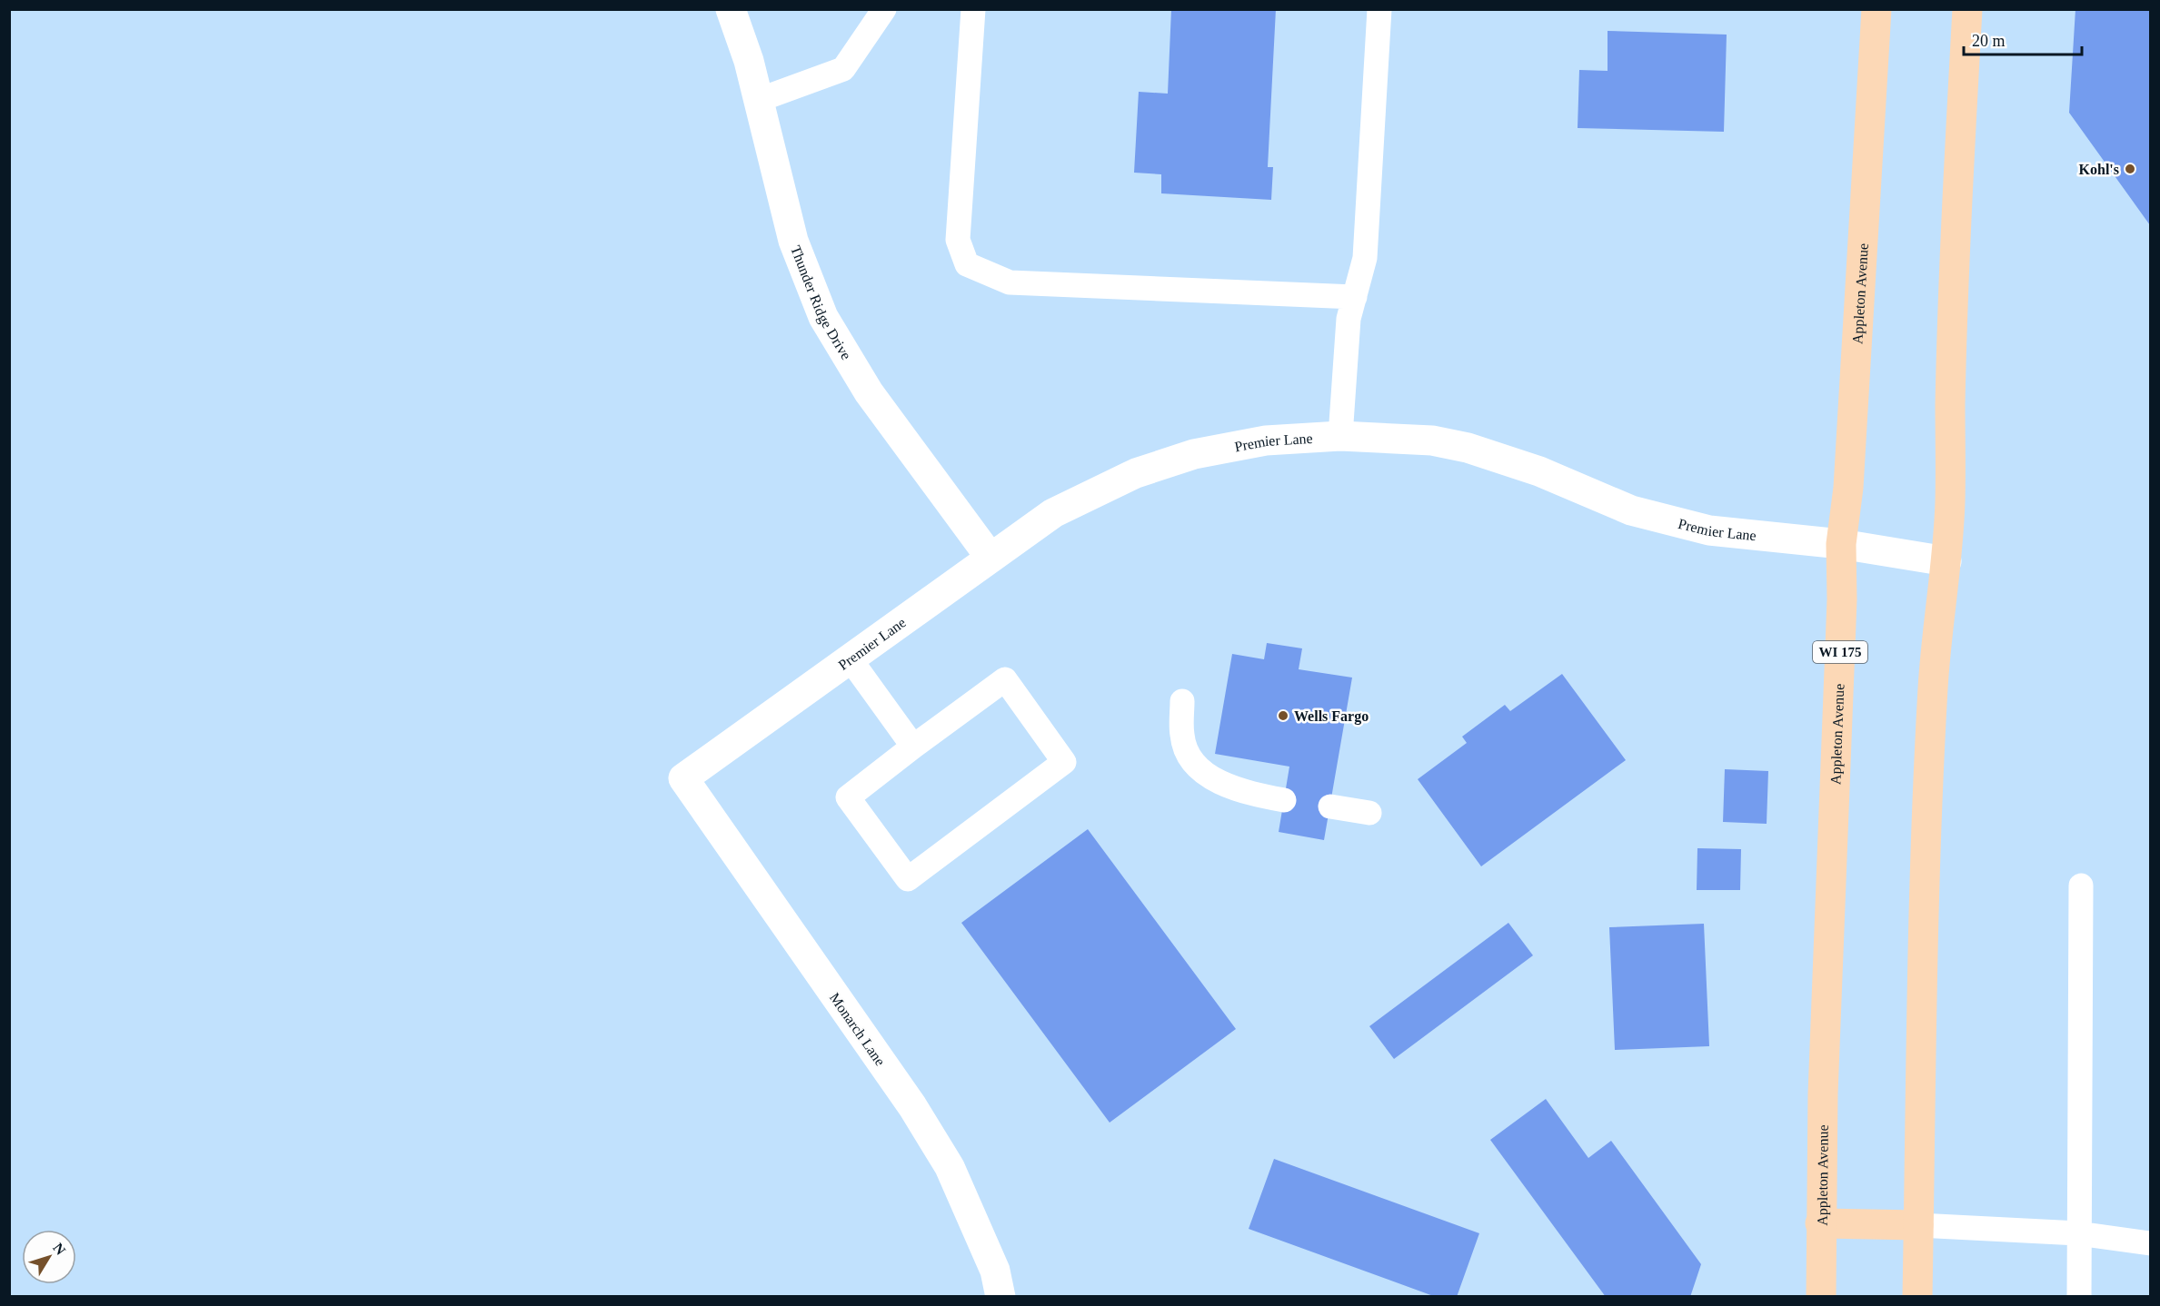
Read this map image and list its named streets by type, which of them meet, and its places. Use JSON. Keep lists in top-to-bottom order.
{
  "streets": {
    "main road": ["Appleton Avenue", "WI 175"],
    "street": ["Thunder Ridge Drive", "Premier Lane", "Monarch Lane"]
  },
  "crossings": [
    ["Appleton Avenue", "Premier Lane"],
    ["Thunder Ridge Drive", "Premier Lane"],
    ["Premier Lane", "Monarch Lane"]
  ],
  "places": ["Kohl's", "Wells Fargo"],
  "scale_bar": "20 m",
  "north": "top right"
}
